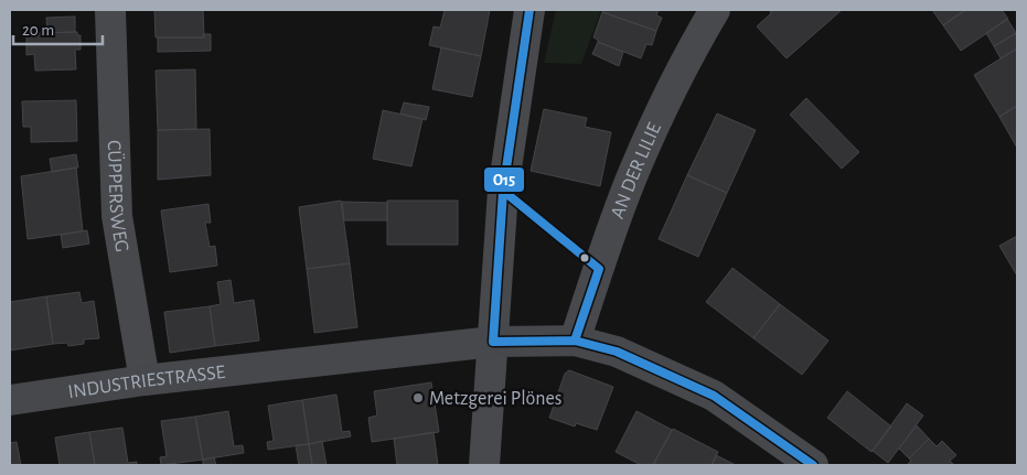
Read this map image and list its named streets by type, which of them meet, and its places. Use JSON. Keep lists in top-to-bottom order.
{
  "streets": {
    "street": ["AN DER LILIE", "CÜPPERSWEG", "INDUSTRIESTRASSE"]
  },
  "crossings": [
    ["AN DER LILIE", "INDUSTRIESTRASSE"],
    ["CÜPPERSWEG", "INDUSTRIESTRASSE"]
  ],
  "places": ["Metzgerei Plönes"],
  "lines": ["transit line O15"],
  "scale_bar": "20 m"
}
